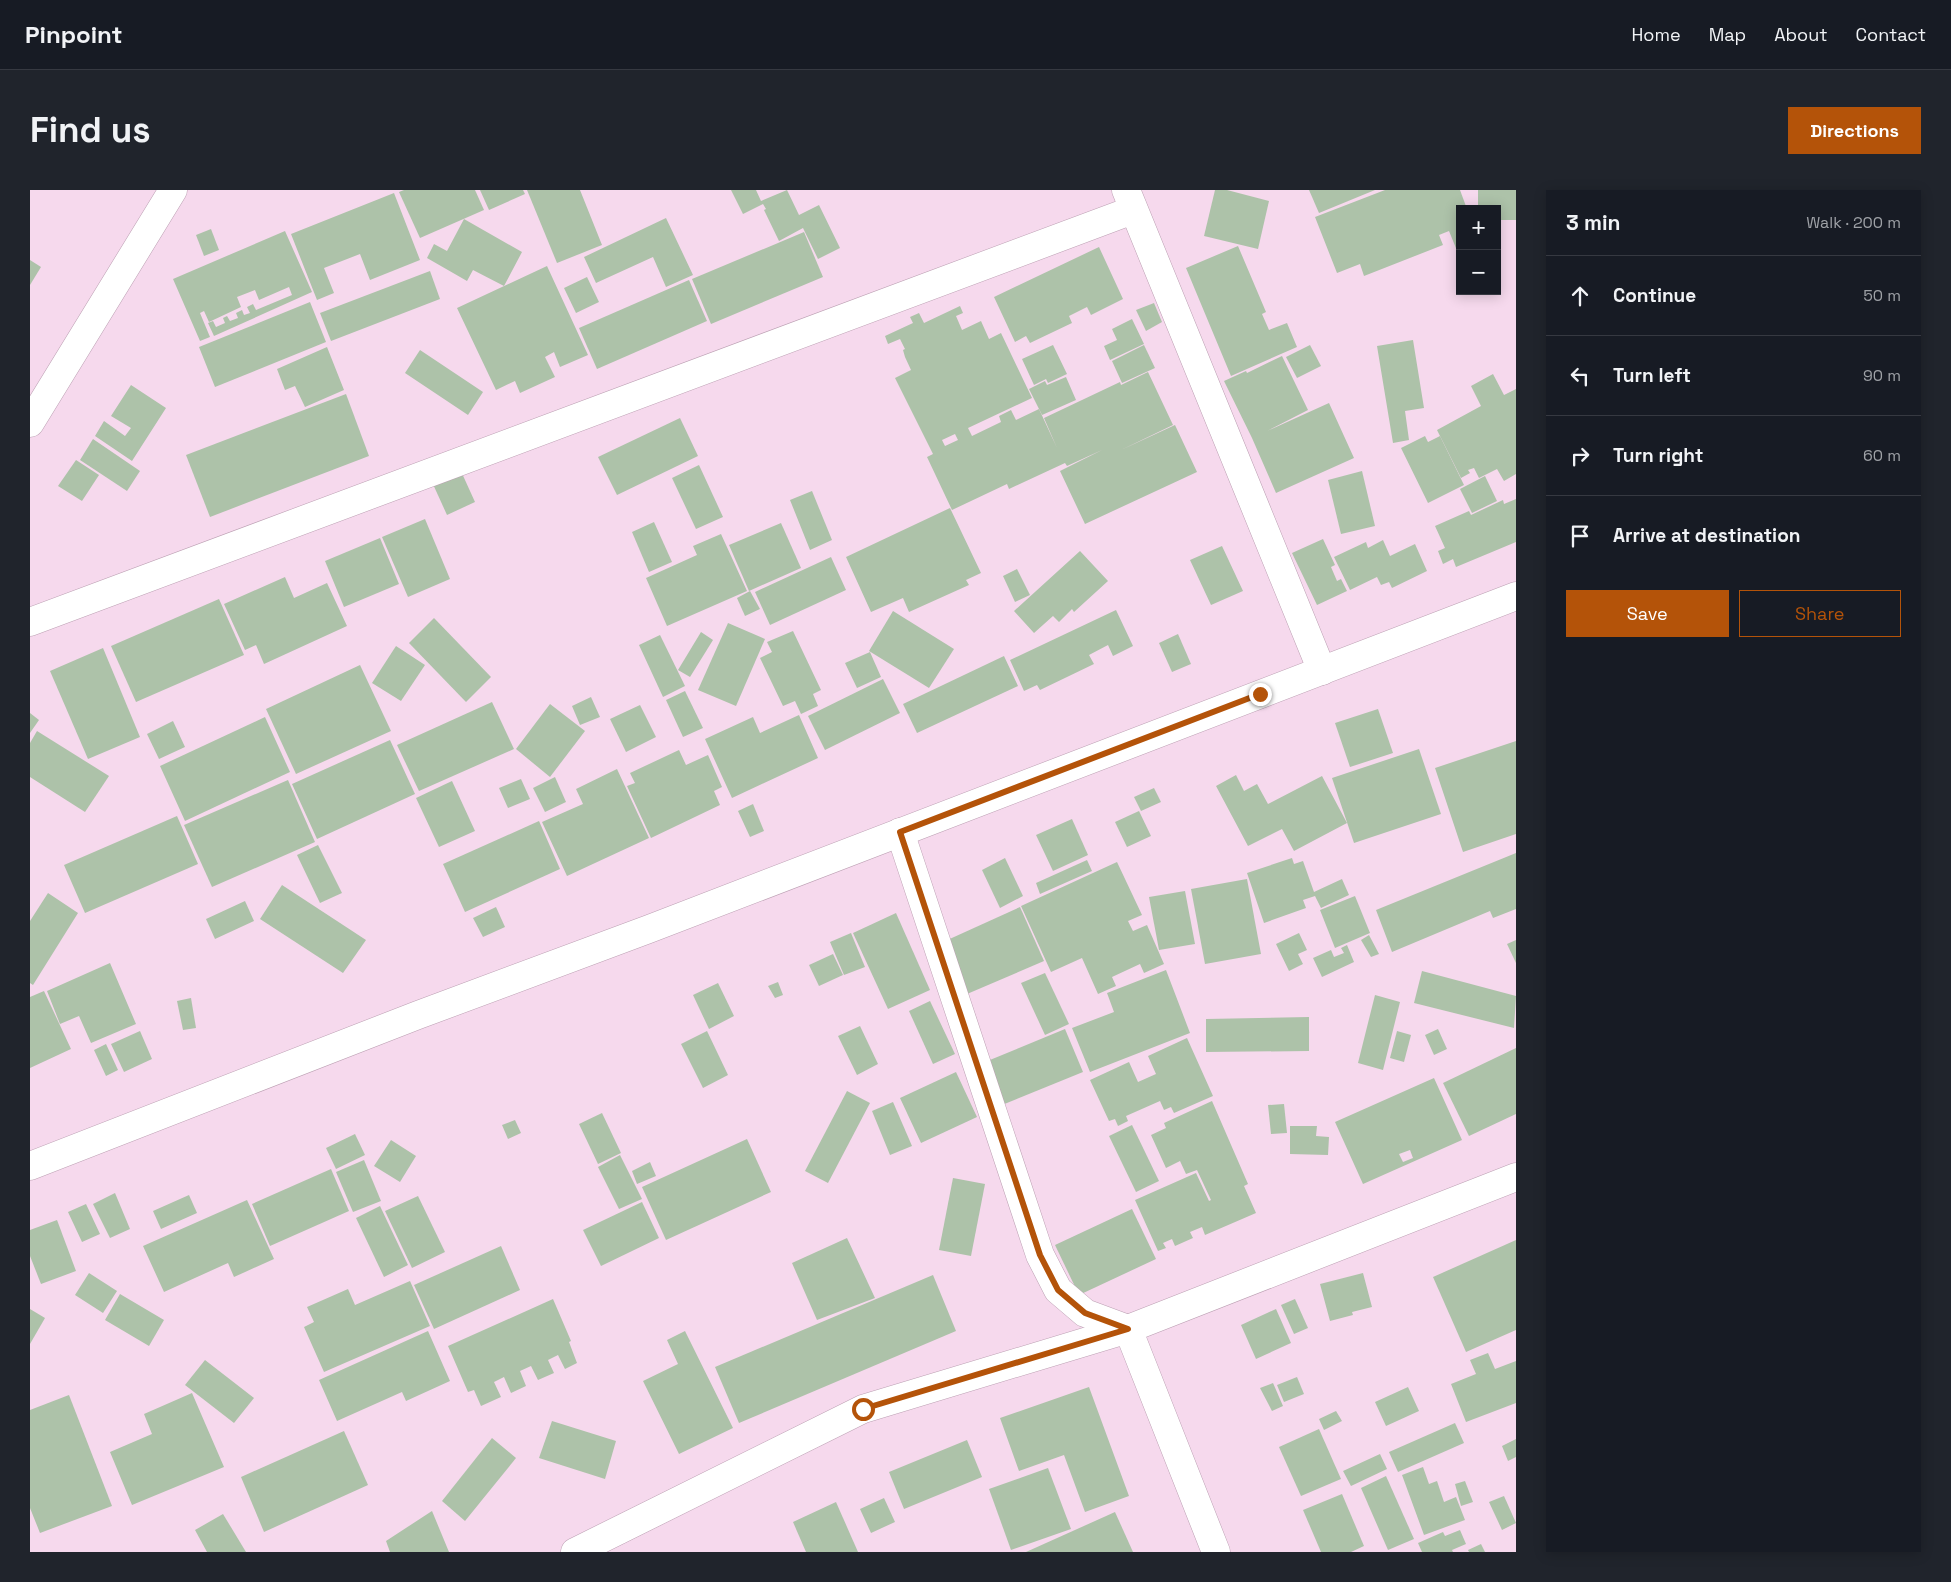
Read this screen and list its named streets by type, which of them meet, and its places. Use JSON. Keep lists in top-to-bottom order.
{
  "page": {
    "header": "Pinpoint",
    "nav": [
      "Home",
      "Map",
      "About",
      "Contact"
    ],
    "buttons": [
      "Directions",
      ["Save", "Share"]
    ],
    "title": "Find us",
    "heading": ["3 min", "Walk · 200 m"],
    "map_buttons": ["+", "−"],
    "list": [
      ["Continue", "50 m"],
      ["Turn left", "90 m"],
      ["Turn right", "60 m"],
      "Arrive at destination"
    ]
  }
}
